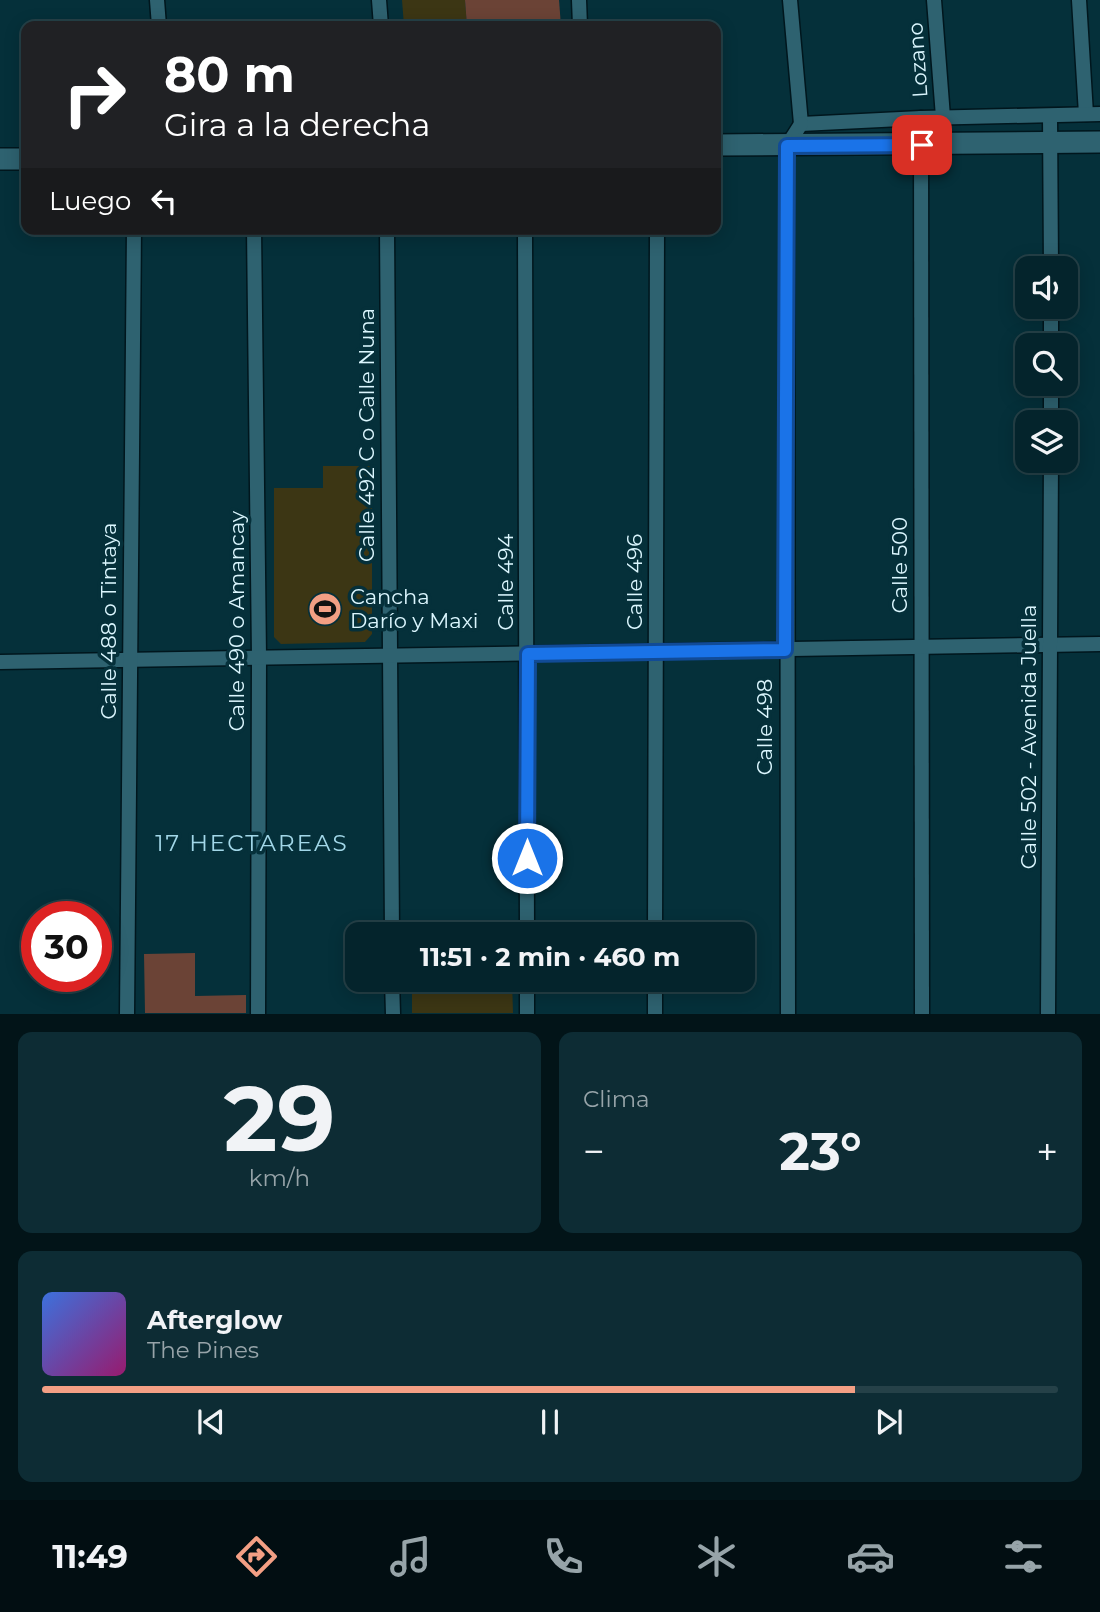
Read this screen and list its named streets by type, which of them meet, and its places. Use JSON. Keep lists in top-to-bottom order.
{
  "streets": {
    "street": [
      "Lozano",
      "Calle 492 C o Calle Nuna",
      "Calle 500",
      "Calle 494",
      "Calle 496",
      "Calle 488 o Tintaya",
      "Calle 490 o Amancay",
      "Calle 498",
      "Calle 502 - Avenida Juella"
    ]
  },
  "districts": ["17 HECTAREAS"],
  "places": {
    "sports": ["Cancha Darío y Maxi"]
  },
  "page": {
    "turn": ["80 m", "Gira a la derecha"],
    "then": "Luego",
    "limit": "30",
    "trip": "11:51 · 2 min · 460 m",
    "tile": [
      ["29", "km/h"],
      "Clima"
    ],
    "heat": ["−", "23°", "+"],
    "song": ["Afterglow", "The Pines"],
    "tabs": "11:49"
  }
}
